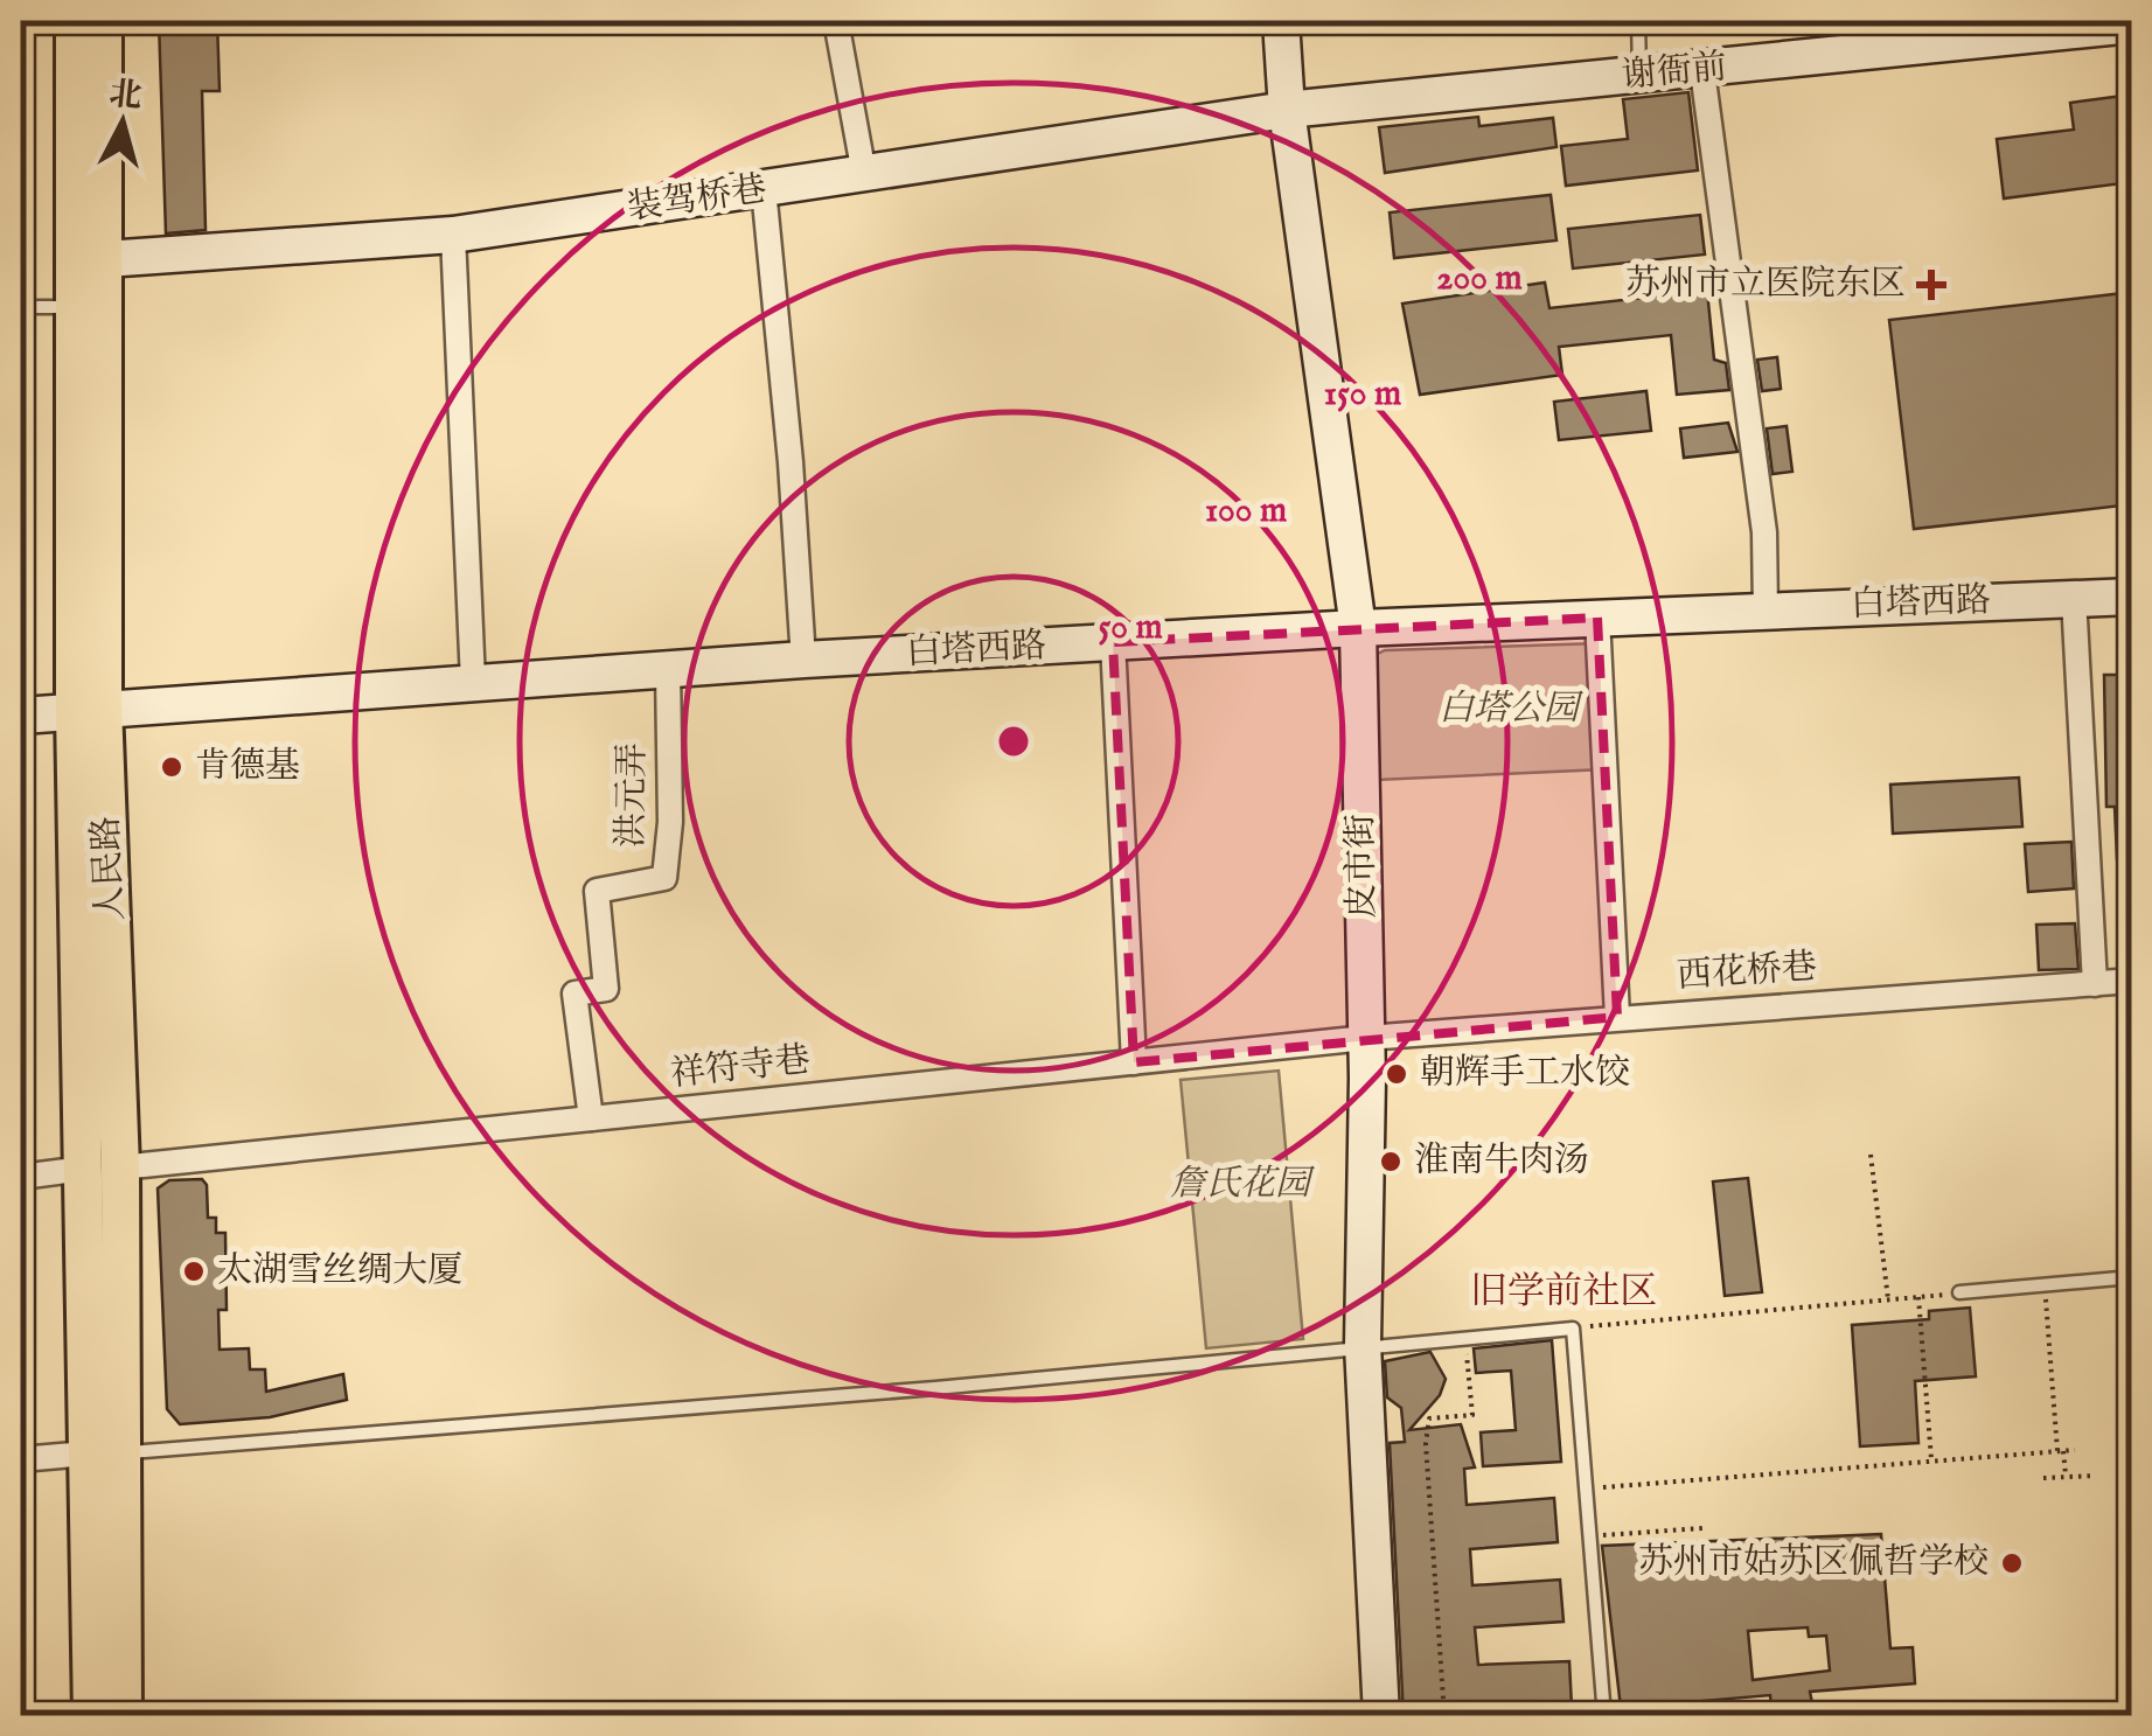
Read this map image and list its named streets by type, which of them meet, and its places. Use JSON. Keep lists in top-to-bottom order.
{
  "streets": {
    "main road": ["人民路"],
    "street": [
      "谢衙前",
      "装驾桥巷",
      "白塔西路",
      "洪元弄",
      "皮市街",
      "西花桥巷",
      "祥符寺巷"
    ]
  },
  "crossings": [
    ["谢衙前", "装驾桥巷"],
    ["谢衙前", "皮市街"],
    ["装驾桥巷", "皮市街"],
    ["装驾桥巷", "人民路"],
    ["白塔西路", "洪元弄"],
    ["白塔西路", "皮市街"],
    ["白塔西路", "人民路"],
    ["洪元弄", "祥符寺巷"],
    ["皮市街", "西花桥巷"],
    ["皮市街", "祥符寺巷"],
    ["人民路", "祥符寺巷"],
    ["西花桥巷", "祥符寺巷"]
  ],
  "districts": ["旧学前社区"],
  "parks": ["白塔公园", "詹氏花园"],
  "places": {
    "health": ["苏州市立医院东区"],
    "other": [
      "肯德基",
      "朝辉手工水饺",
      "淮南牛肉汤",
      "太湖雪丝绸大厦",
      "苏州市姑苏区佩哲学校"
    ]
  },
  "north": "top",
  "rings": [
    "200 m",
    "150 m",
    "100 m",
    "50 m"
  ]
}
